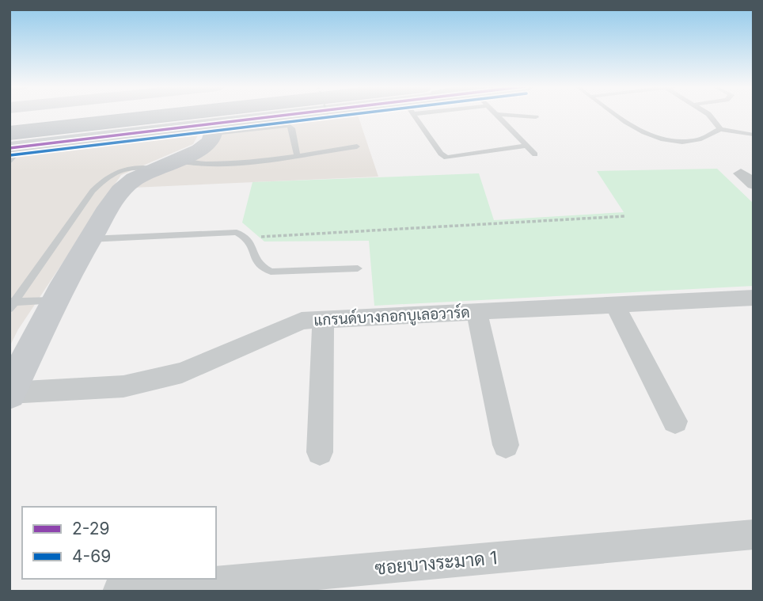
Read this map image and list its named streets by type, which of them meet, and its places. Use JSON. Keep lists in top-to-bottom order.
{
  "streets": {
    "street": ["แกรนด์บางกอกบูเลอวาร์ด", "ซอยบางระมาด 1"]
  },
  "lines": ["transit line 2-29", "transit line 4-69"],
  "legend": ["2-29", "4-69"]
}
